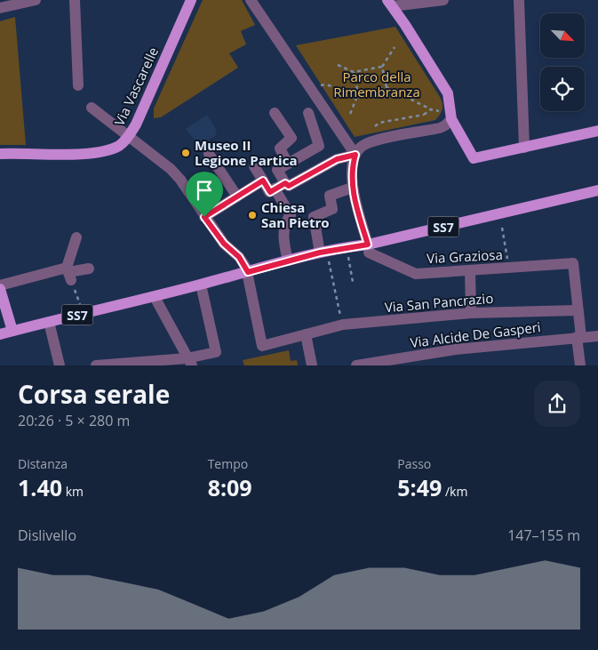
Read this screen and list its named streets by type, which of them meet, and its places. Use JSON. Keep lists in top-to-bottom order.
{
  "streets": {
    "main road": ["Via Vascarelle", "SS7"],
    "street": ["Via Graziosa", "Via San Pancrazio", "Via Alcide De Gasperi"]
  },
  "crossings": [
    ["SS7", "Via Graziosa"],
    ["SS7", "Via San Pancrazio"],
    ["Via Graziosa", "Via San Pancrazio"]
  ],
  "parks": ["Parco della Rimembranza"],
  "places": ["Museo II Legione Partica", "Chiesa San Pietro"],
  "north": "bottom right",
  "page": {
    "heading": ["Corsa serale", "20:26 · 5 × 280 m"],
    "stats": [
      ["Distanza", "1.40 km"],
      ["Tempo", "8:09"],
      ["Passo", "5:49 /km"]
    ],
    "chart": ["Dislivello", "147–155 m"]
  }
}
